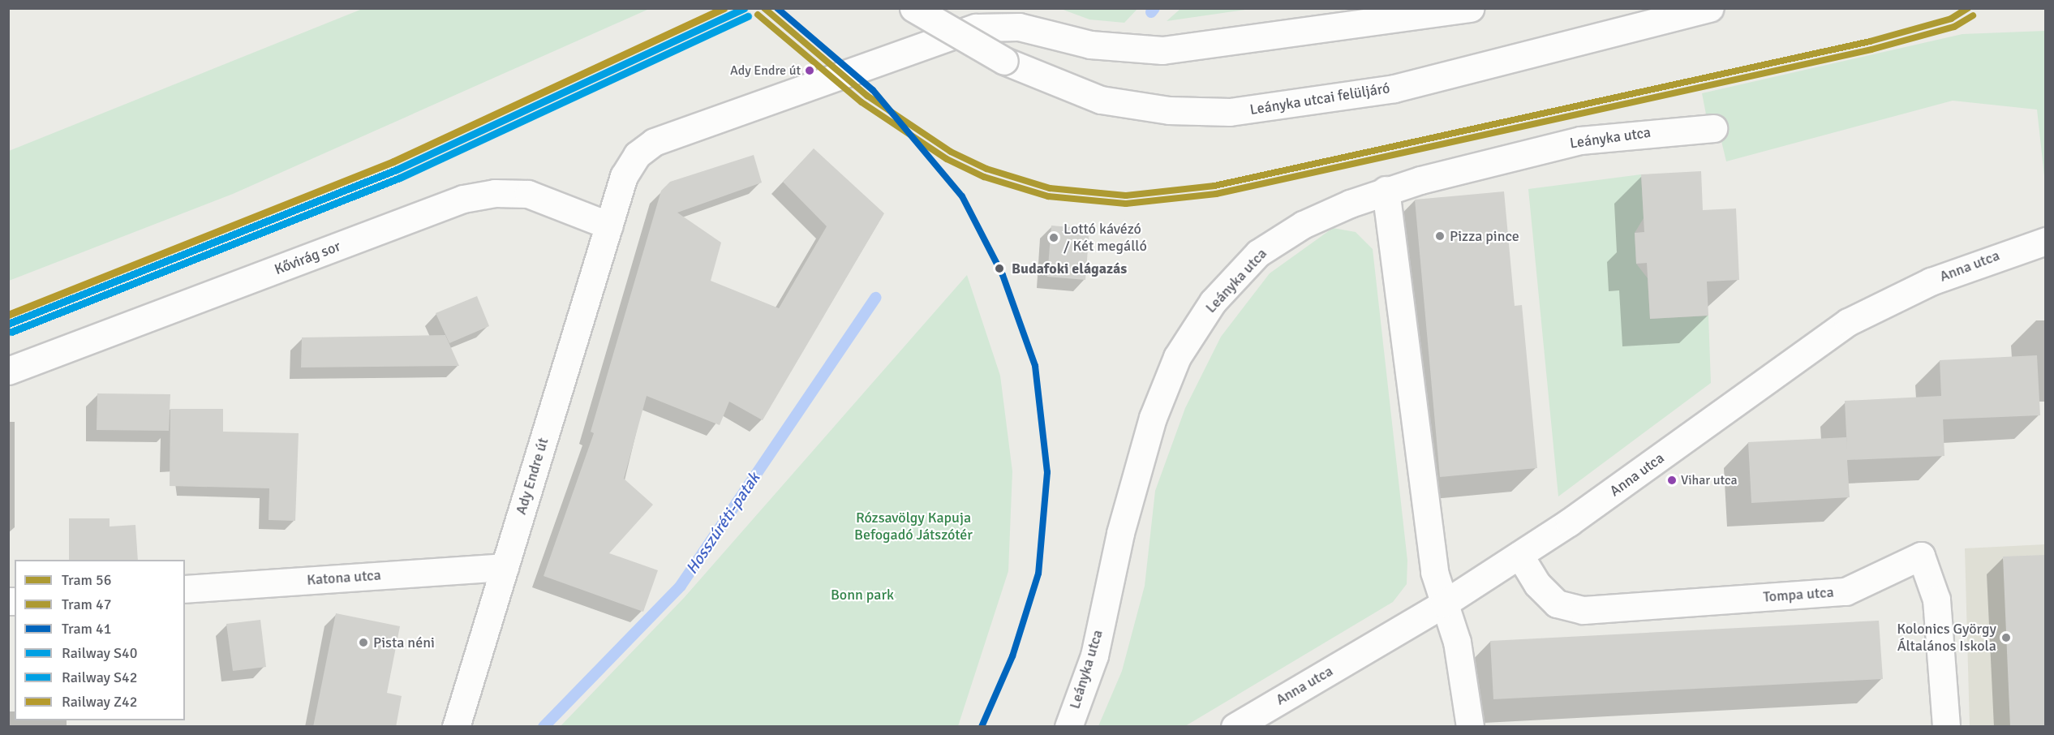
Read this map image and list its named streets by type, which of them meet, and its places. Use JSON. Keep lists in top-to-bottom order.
{
  "streets": {
    "street": [
      "Leányka utcai felüljáró",
      "Leányka utca",
      "Kővirág sor",
      "Anna utca",
      "Ady Endre út",
      "Katona utca",
      "Tompa utca"
    ]
  },
  "crossings": [
    ["Kővirág sor", "Ady Endre út"],
    ["Anna utca", "Tompa utca"],
    ["Ady Endre út", "Katona utca"]
  ],
  "water": ["Hosszúréti-patak"],
  "parks": ["Rózsavölgy Kapuja Befogadó Játszótér", "Bonn park"],
  "places": [
    "Ady Endre út",
    "Pizza pince",
    "Lottó kávézó / Két megálló",
    "Budafoki elágazás",
    "Vihar utca",
    "Kolonics György Általános Iskola",
    "Pista néni"
  ],
  "lines": [
    "tram line 56",
    "tram line 41",
    "rail line S40",
    "rail line Z42",
    "tram line 47",
    "rail line S42"
  ],
  "legend": [
    "Tram 56",
    "Tram 47",
    "Tram 41",
    "Railway S40",
    "Railway S42",
    "Railway Z42"
  ]
}
